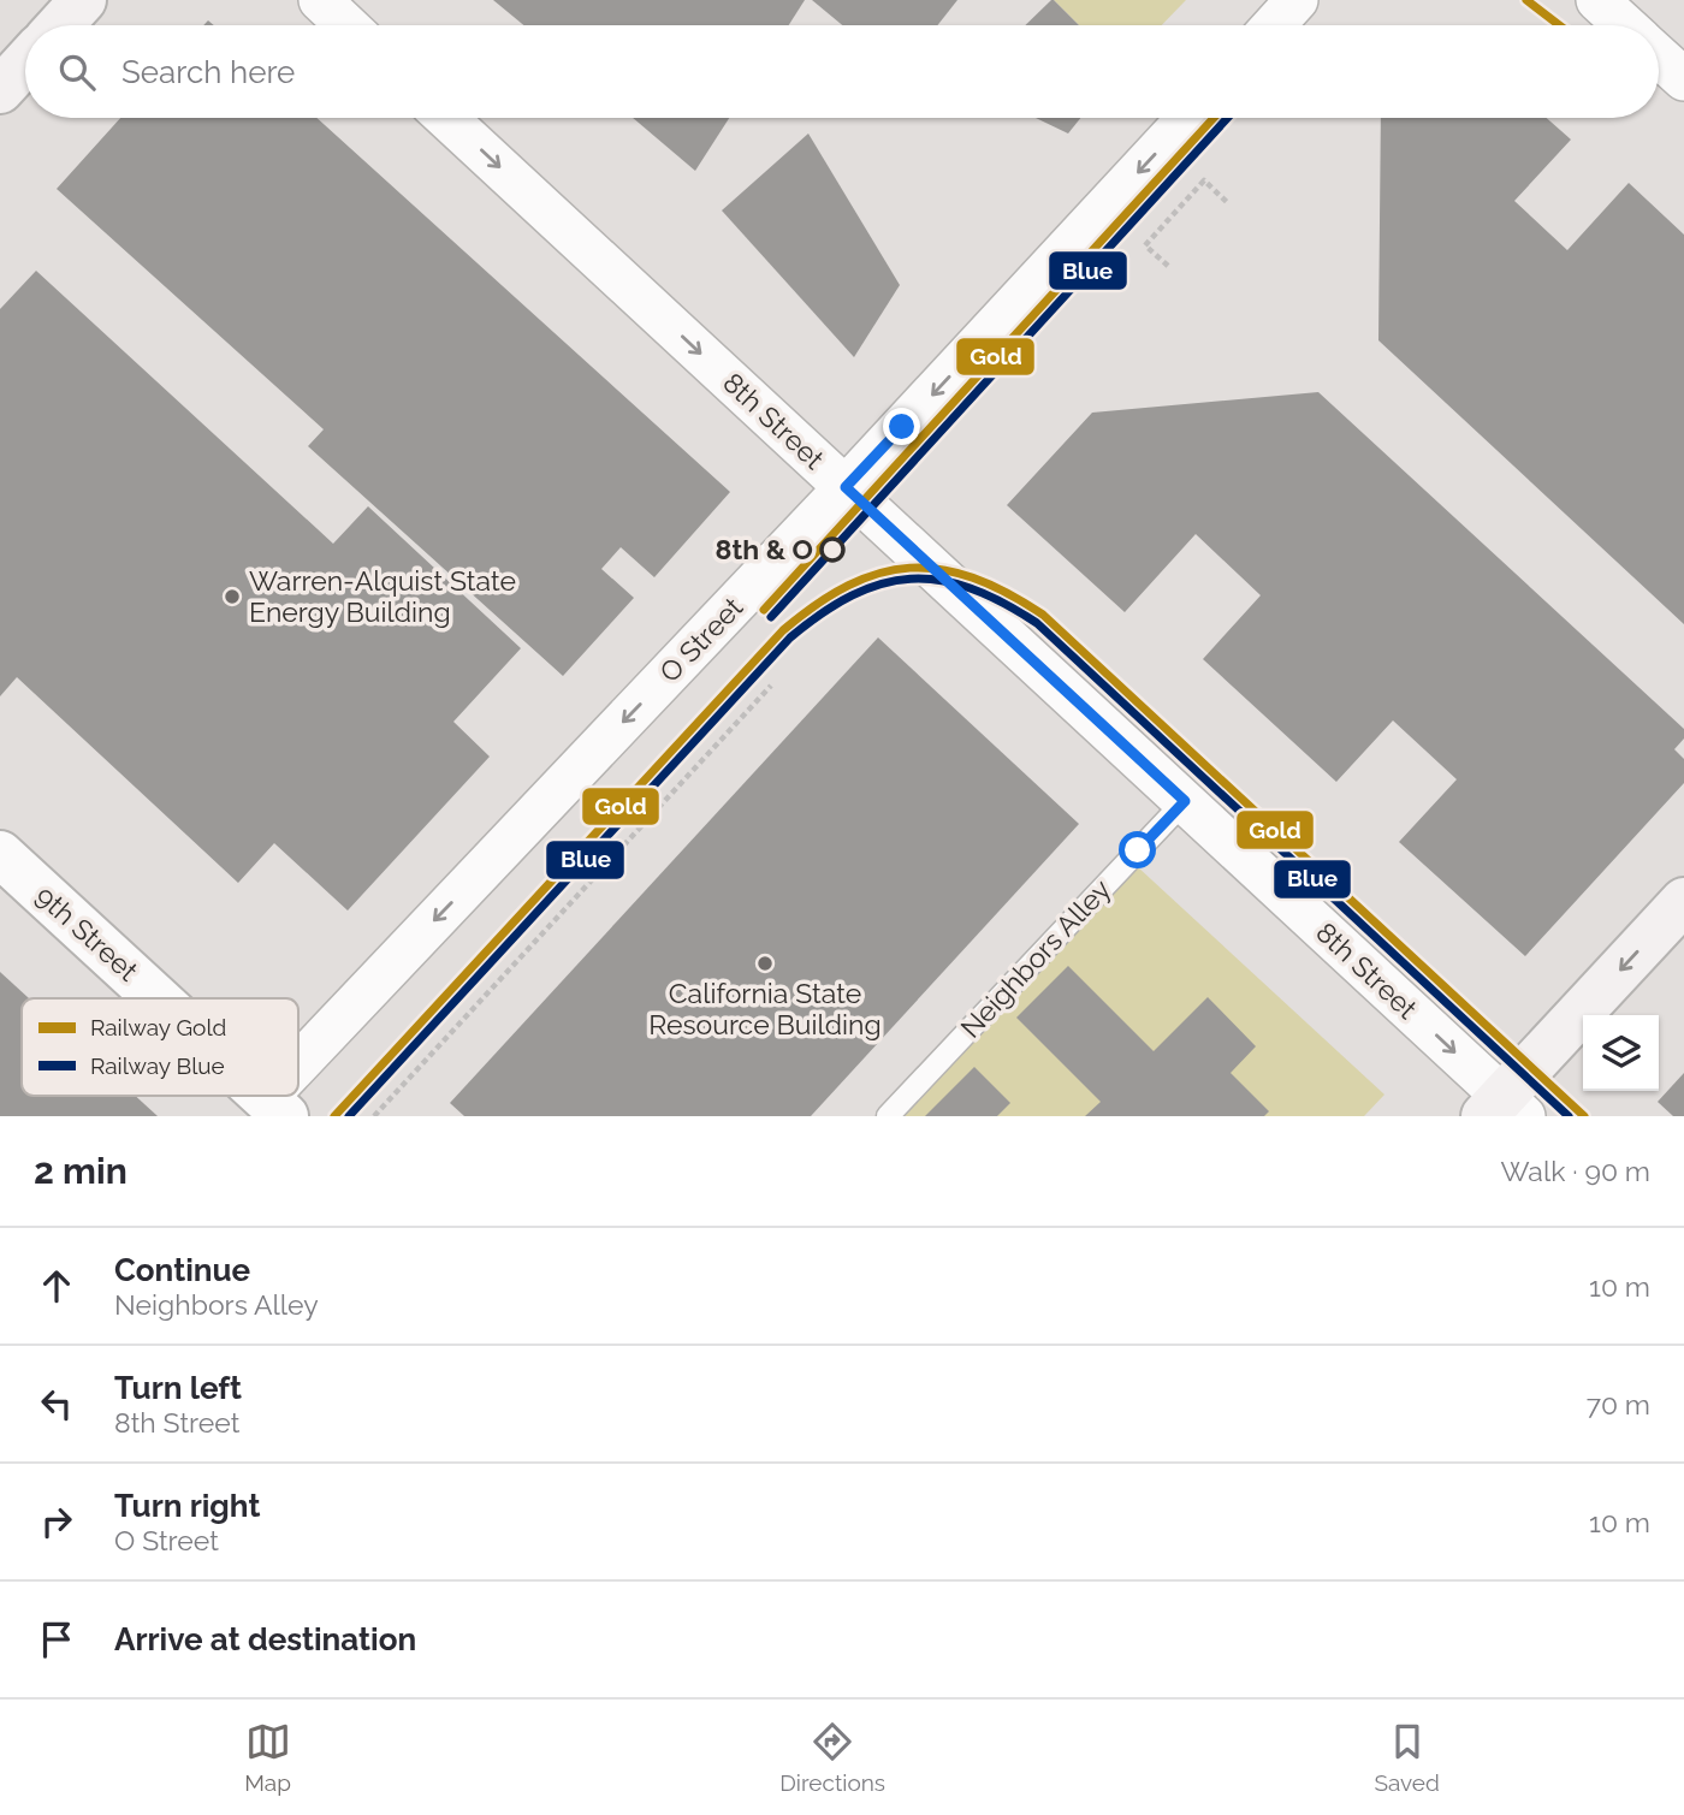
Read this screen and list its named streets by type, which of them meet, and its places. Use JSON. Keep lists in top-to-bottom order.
{
  "streets": {
    "street": ["8th Street", "O Street", "9th Street"],
    "lane": ["Neighbors Alley"]
  },
  "crossings": [
    ["8th Street", "O Street"],
    ["8th Street", "Neighbors Alley"]
  ],
  "one_way": ["8th Street", "O Street"],
  "places": ["8th & O", "Warren-Alquist State Energy Building", "California State Resource Building"],
  "lines": ["rail line Gold", "rail line Blue"],
  "legend": ["Railway Gold", "Railway Blue"],
  "page": {
    "search": "Search here",
    "heading": ["2 min", "Walk · 90 m"],
    "list": [
      ["Continue", "Neighbors Alley", "10 m"],
      ["Turn left", "8th Street", "70 m"],
      ["Turn right", "O Street", "10 m"],
      "Arrive at destination"
    ],
    "nav": ["Map", "Directions", "Saved"]
  }
}
